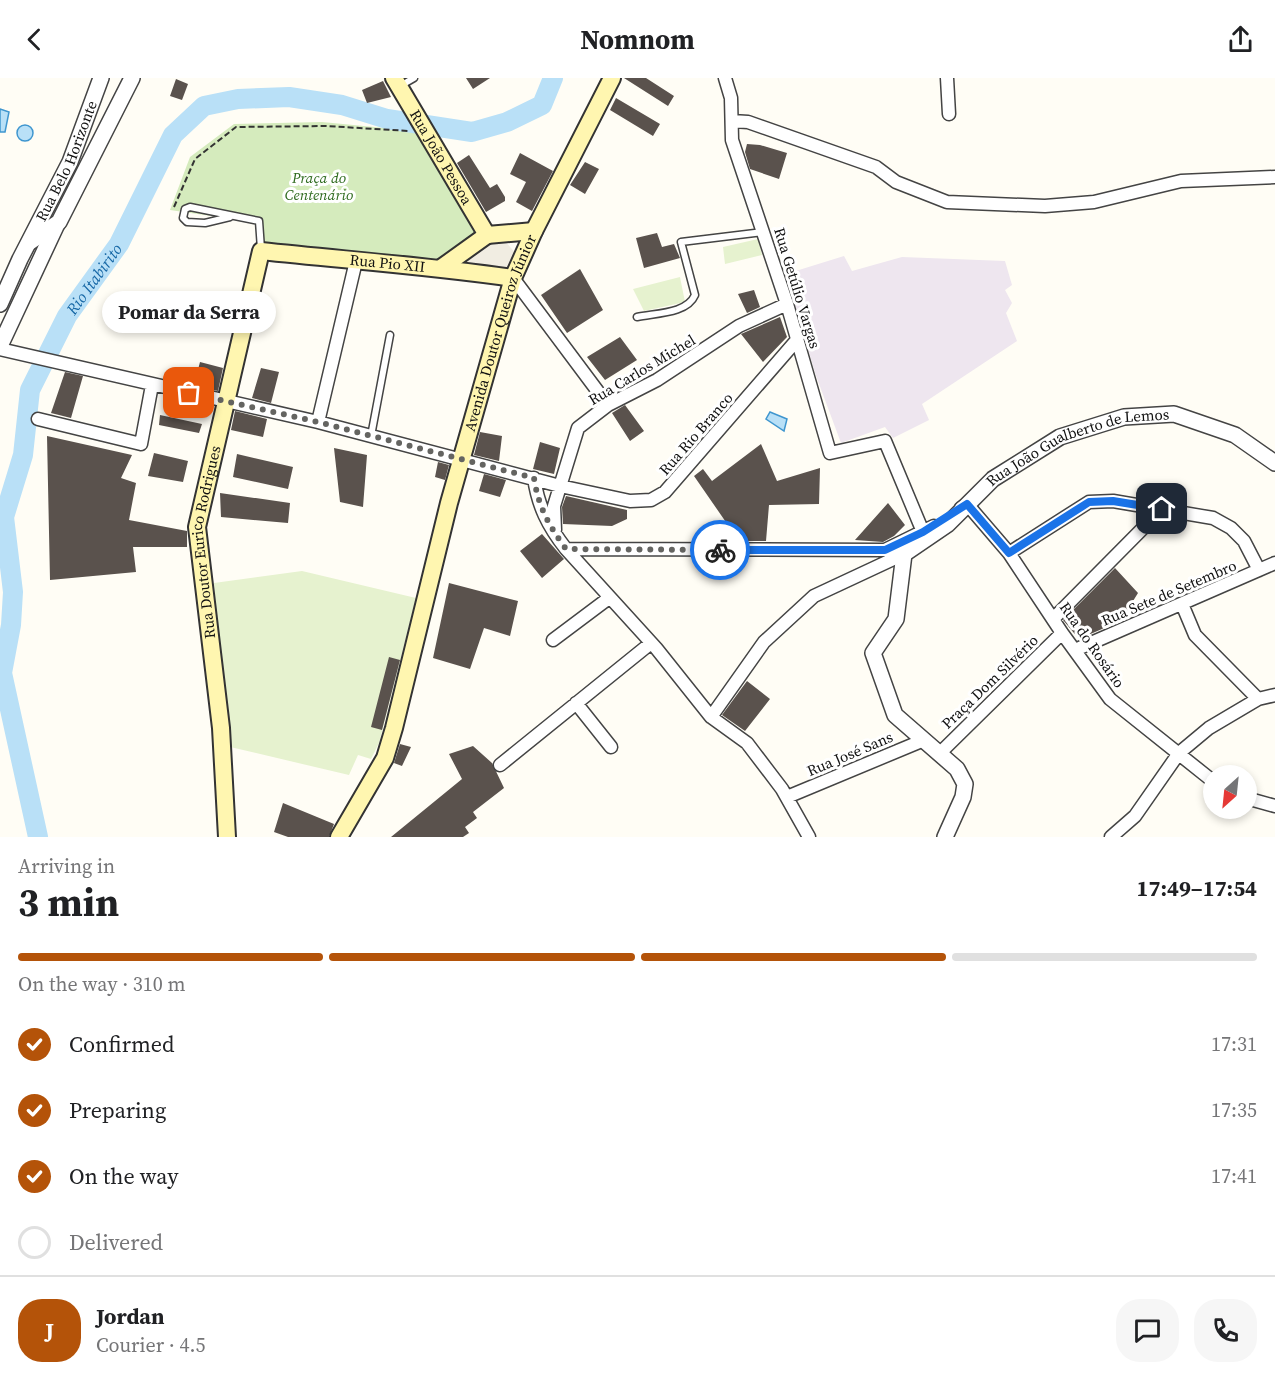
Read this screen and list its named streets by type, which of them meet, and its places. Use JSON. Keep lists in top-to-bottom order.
{
  "streets": {
    "main road": [
      "Rua João Pessoa",
      "Rua Pio XII",
      "Avenida Doutor Queiroz Júnior",
      "Rua Doutor Eurico Rodrigues"
    ],
    "street": [
      "Rua Belo Horizonte",
      "Rua Getúlio Vargas",
      "Rua Carlos Michel",
      "Rua Rio Branco",
      "Rua João Gualberto de Lemos",
      "Rua Sete de Setembro",
      "Rua do Rosário",
      "Praça Dom Silvério",
      "Rua José Sans"
    ]
  },
  "crossings": [
    ["Rua Pio XII", "Avenida Doutor Queiroz Júnior"],
    ["Rua Pio XII", "Rua Doutor Eurico Rodrigues"],
    ["Rua Getúlio Vargas", "Rua Carlos Michel"],
    ["Rua Getúlio Vargas", "Rua Rio Branco"],
    ["Avenida Doutor Queiroz Júnior", "Rua Rio Branco"],
    ["Rua Carlos Michel", "Rua Rio Branco"],
    ["Rua Rio Branco", "Rua Doutor Eurico Rodrigues"],
    ["Rua João Gualberto de Lemos", "Rua do Rosário"],
    ["Rua Sete de Setembro", "Rua do Rosário"],
    ["Rua do Rosário", "Praça Dom Silvério"]
  ],
  "water": ["Rio Itabirito"],
  "parks": ["Praça do Centenário"],
  "places": ["Pomar da Serra"],
  "north": "bottom left",
  "page": {
    "header": "Nomnom",
    "bubble": "Pomar da Serra",
    "heading": ["3 min", "Arriving in", "17:49–17:54"],
    "panel": ["Jordan", "Courier · 4.5"],
    "bar": "On the way · 310 m",
    "list": [
      ["Confirmed", "17:31"],
      ["Preparing", "17:35"],
      ["On the way", "17:41"],
      "Delivered"
    ],
    "round": "J"
  }
}
